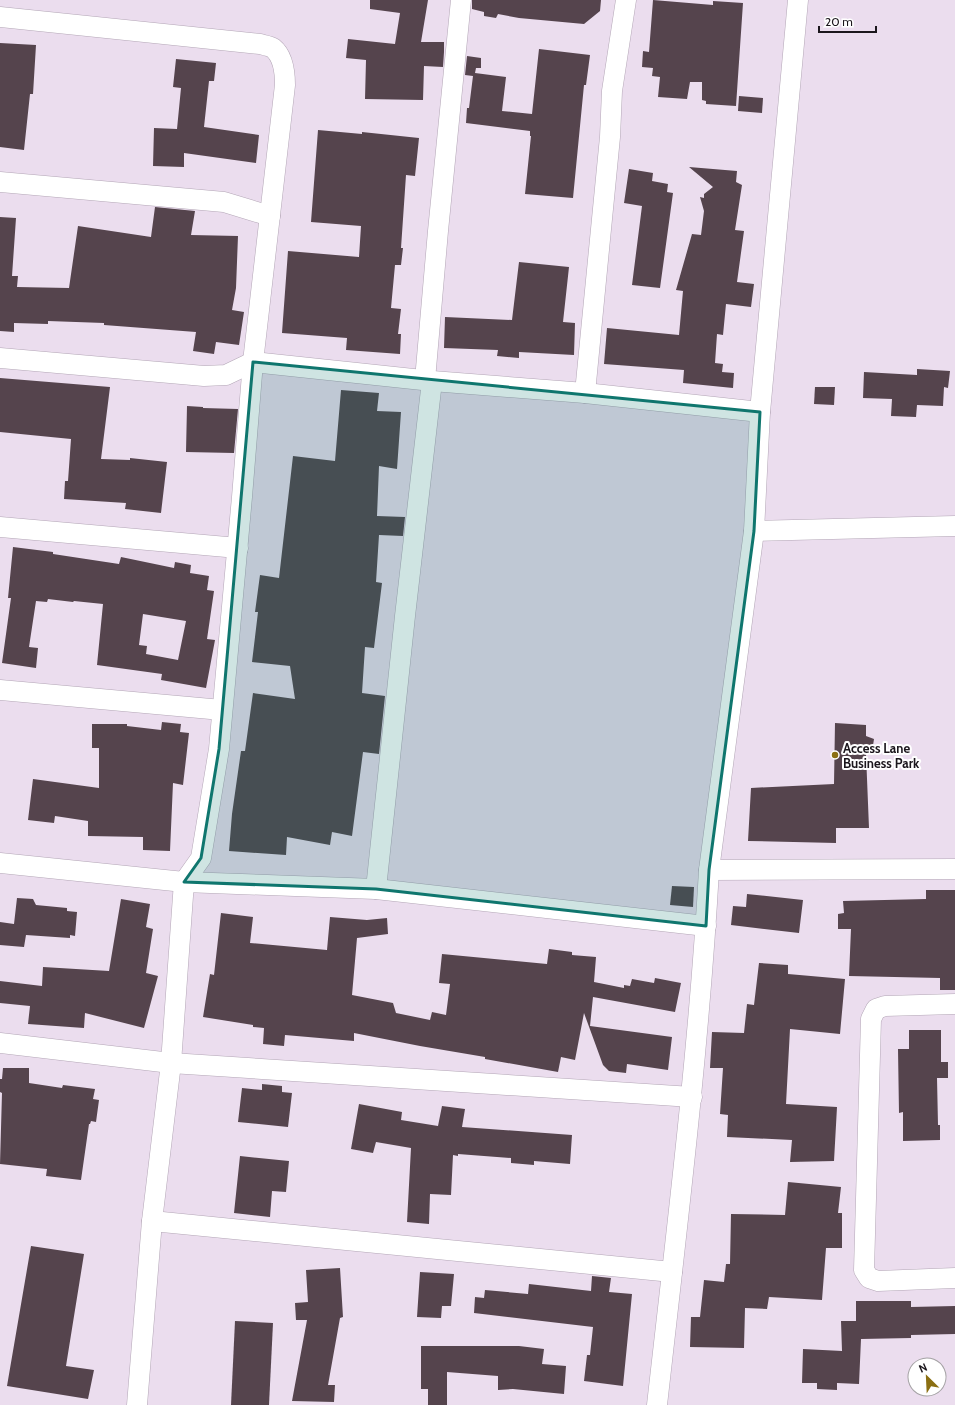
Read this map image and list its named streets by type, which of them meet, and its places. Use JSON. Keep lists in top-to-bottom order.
{
  "places": ["Access Lane Business Park"],
  "scale_bar": "20 m",
  "north": "top left"
}
